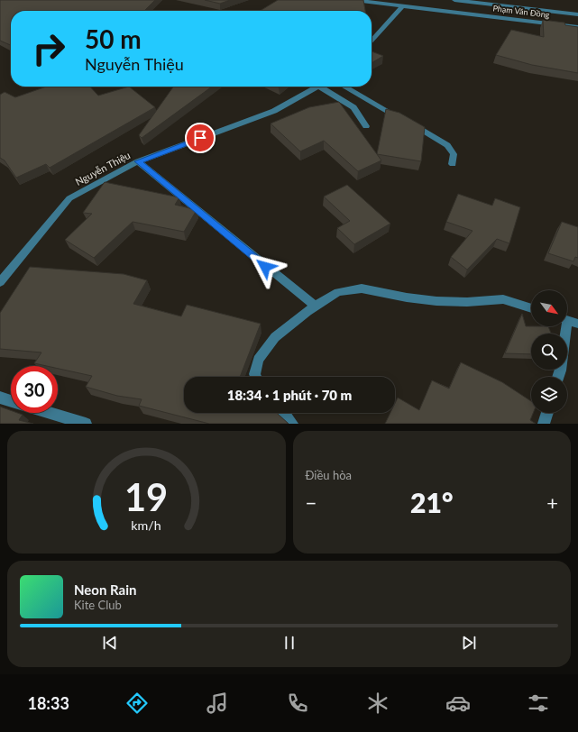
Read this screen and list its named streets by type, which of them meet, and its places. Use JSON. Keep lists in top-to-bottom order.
{
  "streets": {
    "street": ["Phạm Văn Đồng", "Nguyễn Thiệu"]
  },
  "north": "bottom right",
  "page": {
    "turn": ["50 m", "Nguyễn Thiệu"],
    "limit": "30",
    "trip": "18:34 · 1 phút · 70 m",
    "tile": "Điều hòa",
    "heat": ["−", "21°", "+"],
    "song": ["Neon Rain", "Kite Club"],
    "tabs": "18:33",
    "gauge": ["19", "km/h"]
  }
}
